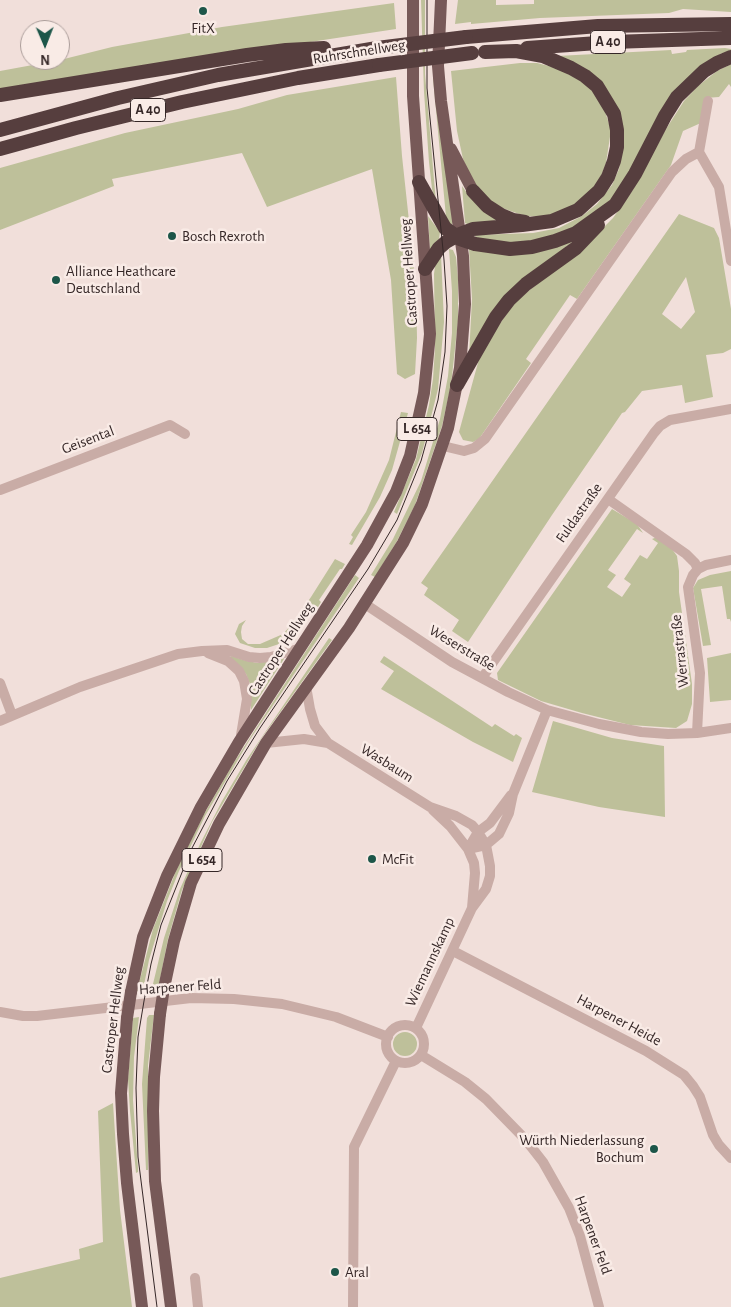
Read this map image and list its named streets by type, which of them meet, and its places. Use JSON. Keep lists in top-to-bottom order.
{
  "streets": {
    "highway": ["A 40", "Ruhrschnellweg"],
    "main road": ["Castroper Hellweg", "L 654"],
    "street": [
      "Geisental",
      "Fuldastraße",
      "Weserstraße",
      "Werrastraße",
      "Wasbaum",
      "Wiemannskamp",
      "Harpener Feld",
      "Harpener Heide"
    ]
  },
  "crossings": [
    ["Castroper Hellweg", "L 654"],
    ["L 654", "Weserstraße"],
    ["L 654", "Wasbaum"],
    ["Fuldastraße", "Weserstraße"],
    ["Weserstraße", "Werrastraße"],
    ["Wasbaum", "Wiemannskamp"],
    ["Wiemannskamp", "Harpener Feld"],
    ["Wiemannskamp", "Harpener Heide"]
  ],
  "places": [
    "FitX",
    "Bosch Rexroth",
    "Alliance Heathcare Deutschland",
    "McFit",
    "Würth Niederlassung Bochum",
    "Aral"
  ],
  "north": "bottom"
}
